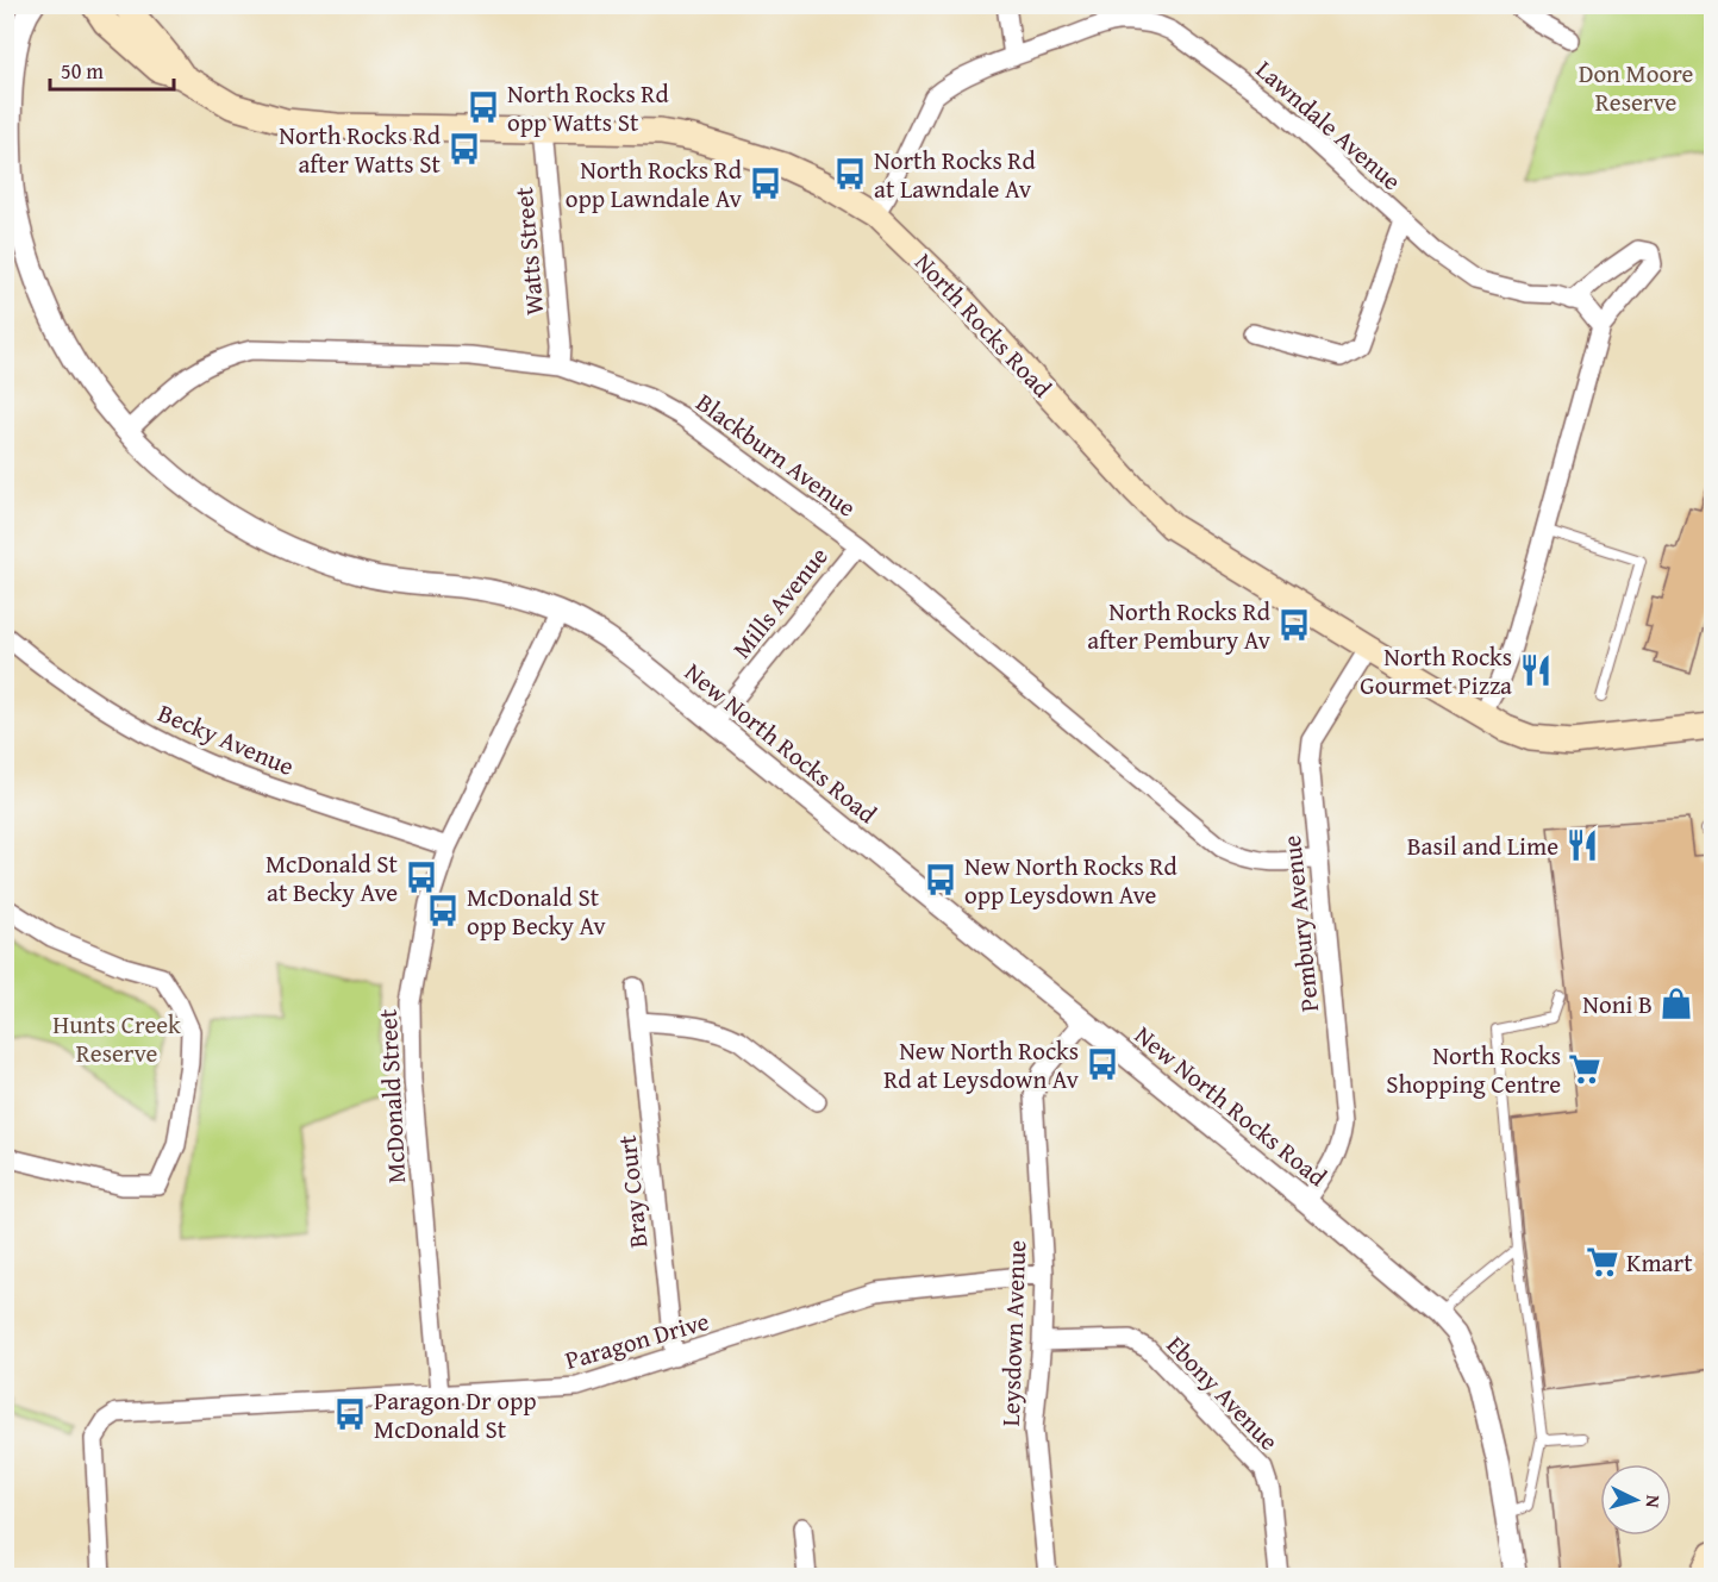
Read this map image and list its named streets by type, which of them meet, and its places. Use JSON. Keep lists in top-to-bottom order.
{
  "streets": {
    "main road": ["North Rocks Road"],
    "street": [
      "Lawndale Avenue",
      "Watts Street",
      "Blackburn Avenue",
      "Mills Avenue",
      "Becky Avenue",
      "New North Rocks Road",
      "Pembury Avenue",
      "McDonald Street",
      "Bray Court",
      "Leysdown Avenue",
      "Paragon Drive",
      "Ebony Avenue"
    ]
  },
  "crossings": [
    ["Lawndale Avenue", "North Rocks Road"],
    ["Watts Street", "North Rocks Road"],
    ["Watts Street", "Blackburn Avenue"],
    ["North Rocks Road", "Pembury Avenue"],
    ["Blackburn Avenue", "Mills Avenue"],
    ["Blackburn Avenue", "New North Rocks Road"],
    ["Blackburn Avenue", "Pembury Avenue"],
    ["Mills Avenue", "New North Rocks Road"],
    ["Becky Avenue", "McDonald Street"],
    ["New North Rocks Road", "Pembury Avenue"],
    ["New North Rocks Road", "McDonald Street"],
    ["New North Rocks Road", "Leysdown Avenue"],
    ["McDonald Street", "Paragon Drive"],
    ["Bray Court", "Paragon Drive"],
    ["Leysdown Avenue", "Paragon Drive"],
    ["Leysdown Avenue", "Ebony Avenue"]
  ],
  "parks": ["Don Moore Reserve", "Hunts Creek Reserve"],
  "places": {
    "bus stop": [
      "North Rocks Rd opp Watts St",
      "North Rocks Rd after Watts St",
      "North Rocks Rd at Lawndale Av",
      "North Rocks Rd opp Lawndale Av",
      "North Rocks Rd after Pembury Av",
      "McDonald St at Becky Ave",
      "New North Rocks Rd opp Leysdown Ave",
      "McDonald St opp Becky Av",
      "New North Rocks Rd at Leysdown Av",
      "Paragon Dr opp McDonald St"
    ],
    "restaurant": ["North Rocks Gourmet Pizza", "Basil and Lime"],
    "shop": ["Noni B"],
    "supermarket": ["North Rocks Shopping Centre", "Kmart"]
  },
  "scale_bar": "50 m",
  "north": "right"
}
